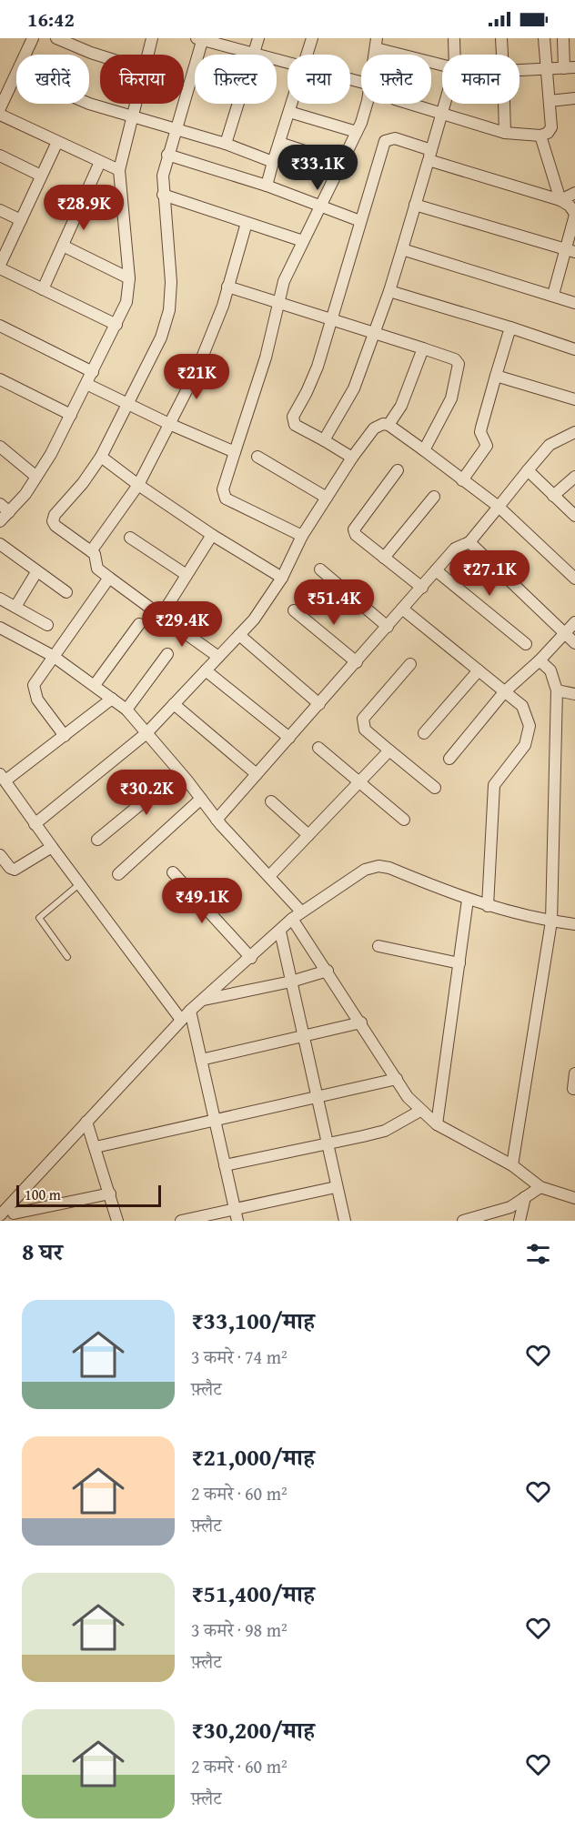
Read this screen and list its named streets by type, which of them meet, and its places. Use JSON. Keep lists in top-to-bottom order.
{
  "scale_bar": "100 m",
  "page": {
    "status": "16:42",
    "chip": [
      "खरीदें",
      "किराया",
      "फ़िल्टर",
      "नया",
      "फ़्लैट",
      "मकान"
    ],
    "price": [
      "₹33.1K",
      "₹28.9K",
      "₹21K",
      "₹27.1K",
      "₹51.4K",
      "₹29.4K",
      "₹30.2K",
      "₹49.1K"
    ],
    "scale": "100 m",
    "heading": "8 घर",
    "list": [
      {
        "name": "₹33,100/माह",
        "note": "3 कमरे · 74 m² · फ़्लैट"
      },
      {
        "name": "₹21,000/माह",
        "note": "2 कमरे · 60 m² · फ़्लैट"
      },
      {
        "name": "₹51,400/माह",
        "note": "3 कमरे · 98 m² · फ़्लैट"
      },
      {
        "name": "₹30,200/माह",
        "note": "2 कमरे · 60 m² · फ़्लैट"
      }
    ]
  }
}
